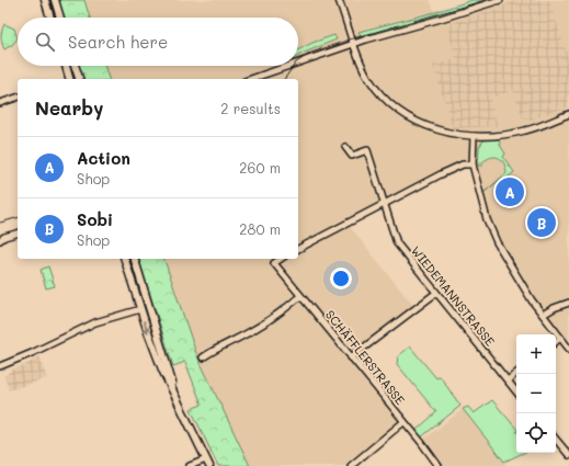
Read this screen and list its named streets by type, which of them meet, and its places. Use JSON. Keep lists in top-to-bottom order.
{
  "streets": {
    "street": ["WIEDEMANNSTRASSE", "SCHÄFFLERSTRASSE"]
  },
  "page": {
    "search": "Search here",
    "heading": ["Nearby", "2 results"],
    "list": [
      {
        "mark": "A",
        "name": "Action",
        "note": "Shop",
        "value": "260 m"
      },
      {
        "mark": "B",
        "name": "Sobi",
        "note": "Shop",
        "value": "280 m"
      }
    ],
    "pins": ["A", "B"],
    "map_buttons": ["+", "−"]
  }
}
